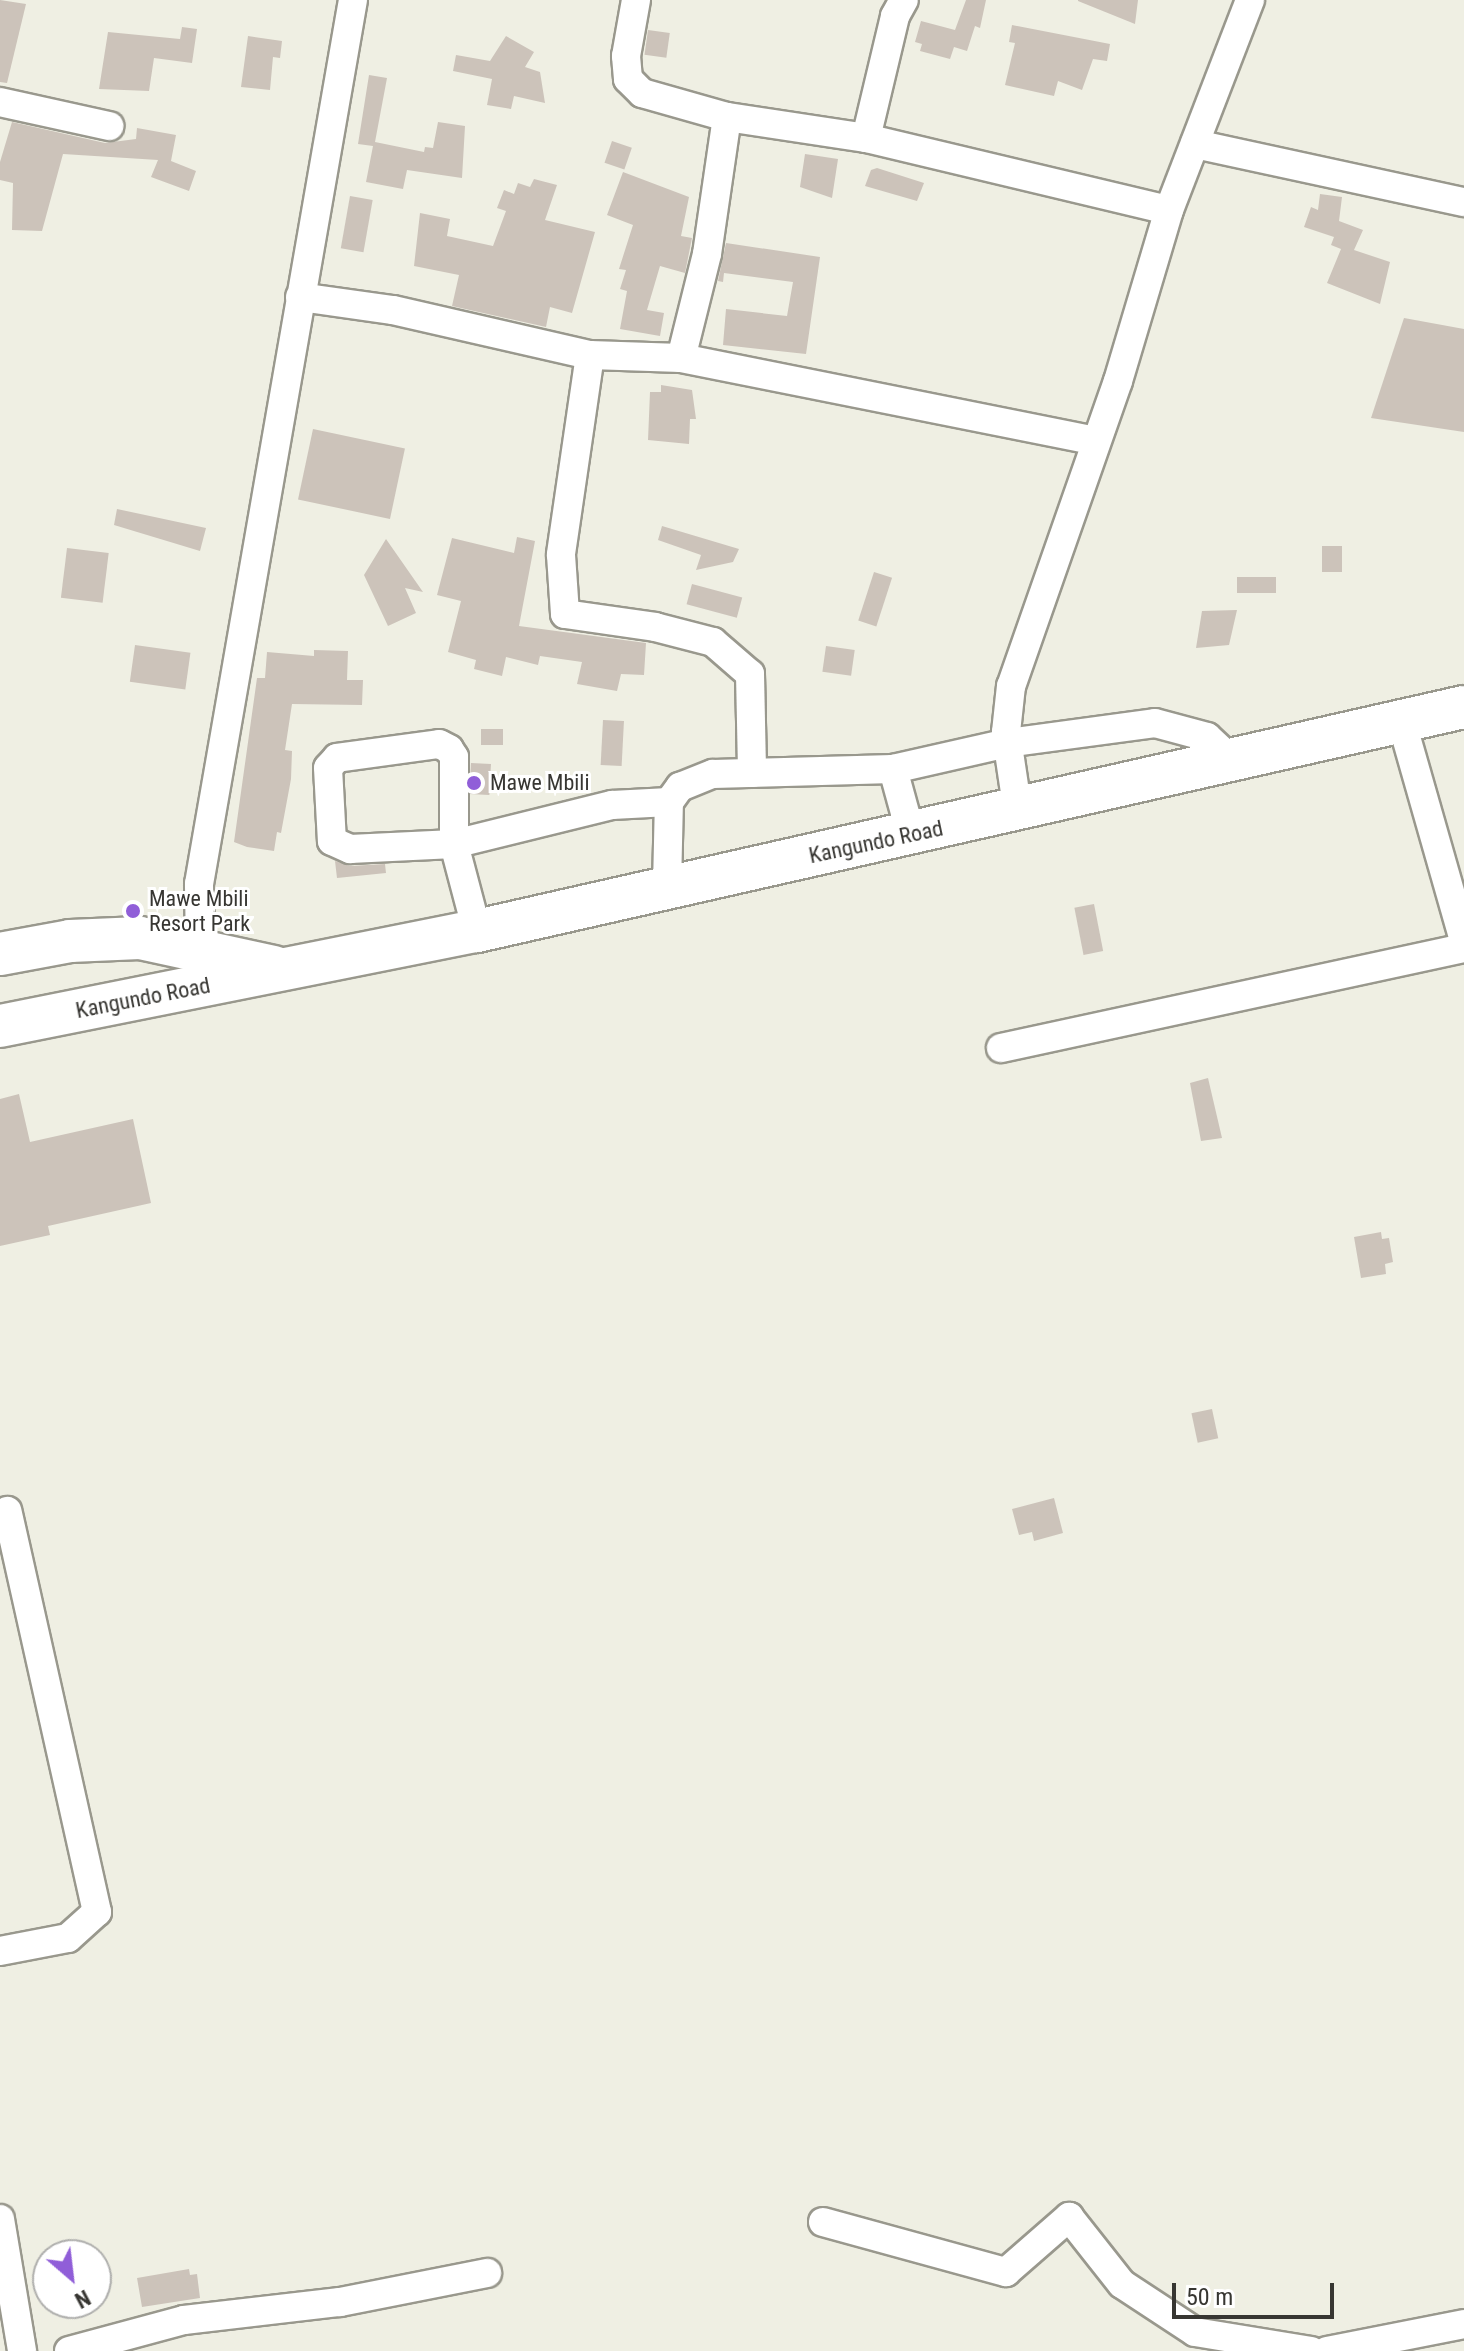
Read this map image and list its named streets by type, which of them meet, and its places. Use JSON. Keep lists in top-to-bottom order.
{
  "streets": {
    "highway": ["Kangundo Road"]
  },
  "places": ["Mawe Mbili", "Mawe Mbili Resort Park"],
  "scale_bar": "50 m",
  "north": "bottom right"
}
